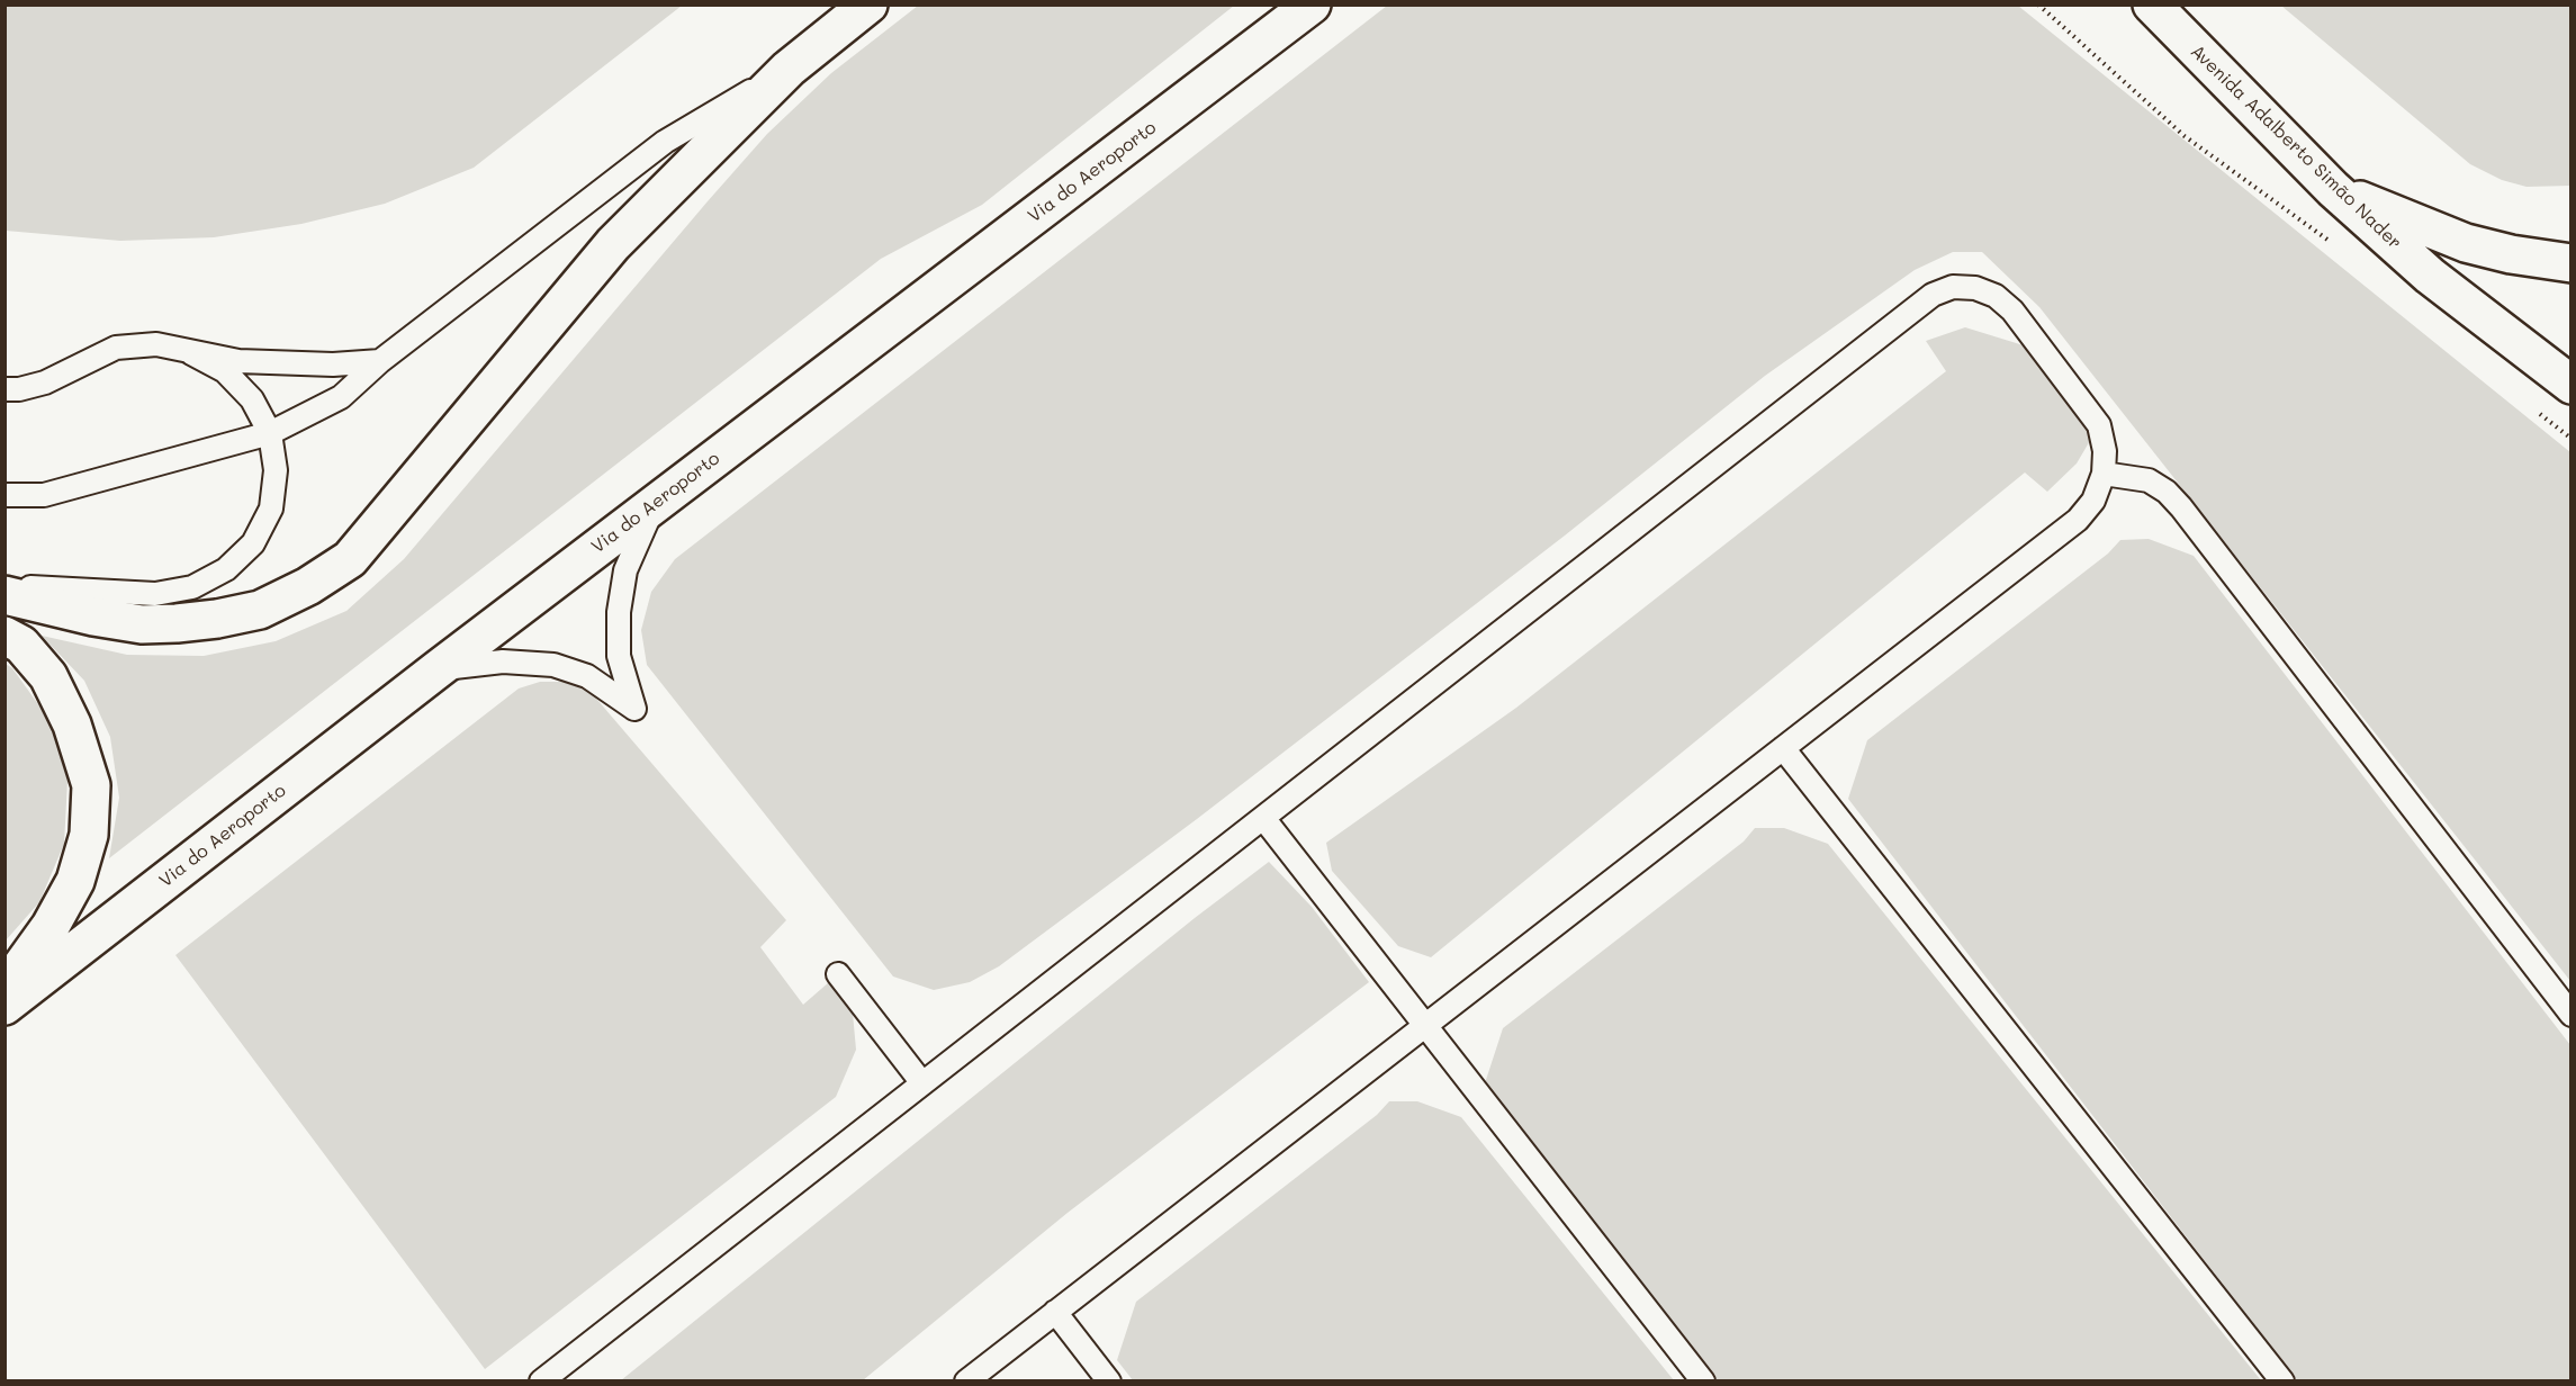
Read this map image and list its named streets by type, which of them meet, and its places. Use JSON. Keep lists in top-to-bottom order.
{
  "streets": {
    "street": ["Avenida Adalberto Simão Nader", "Via do Aeroporto"]
  }
}
